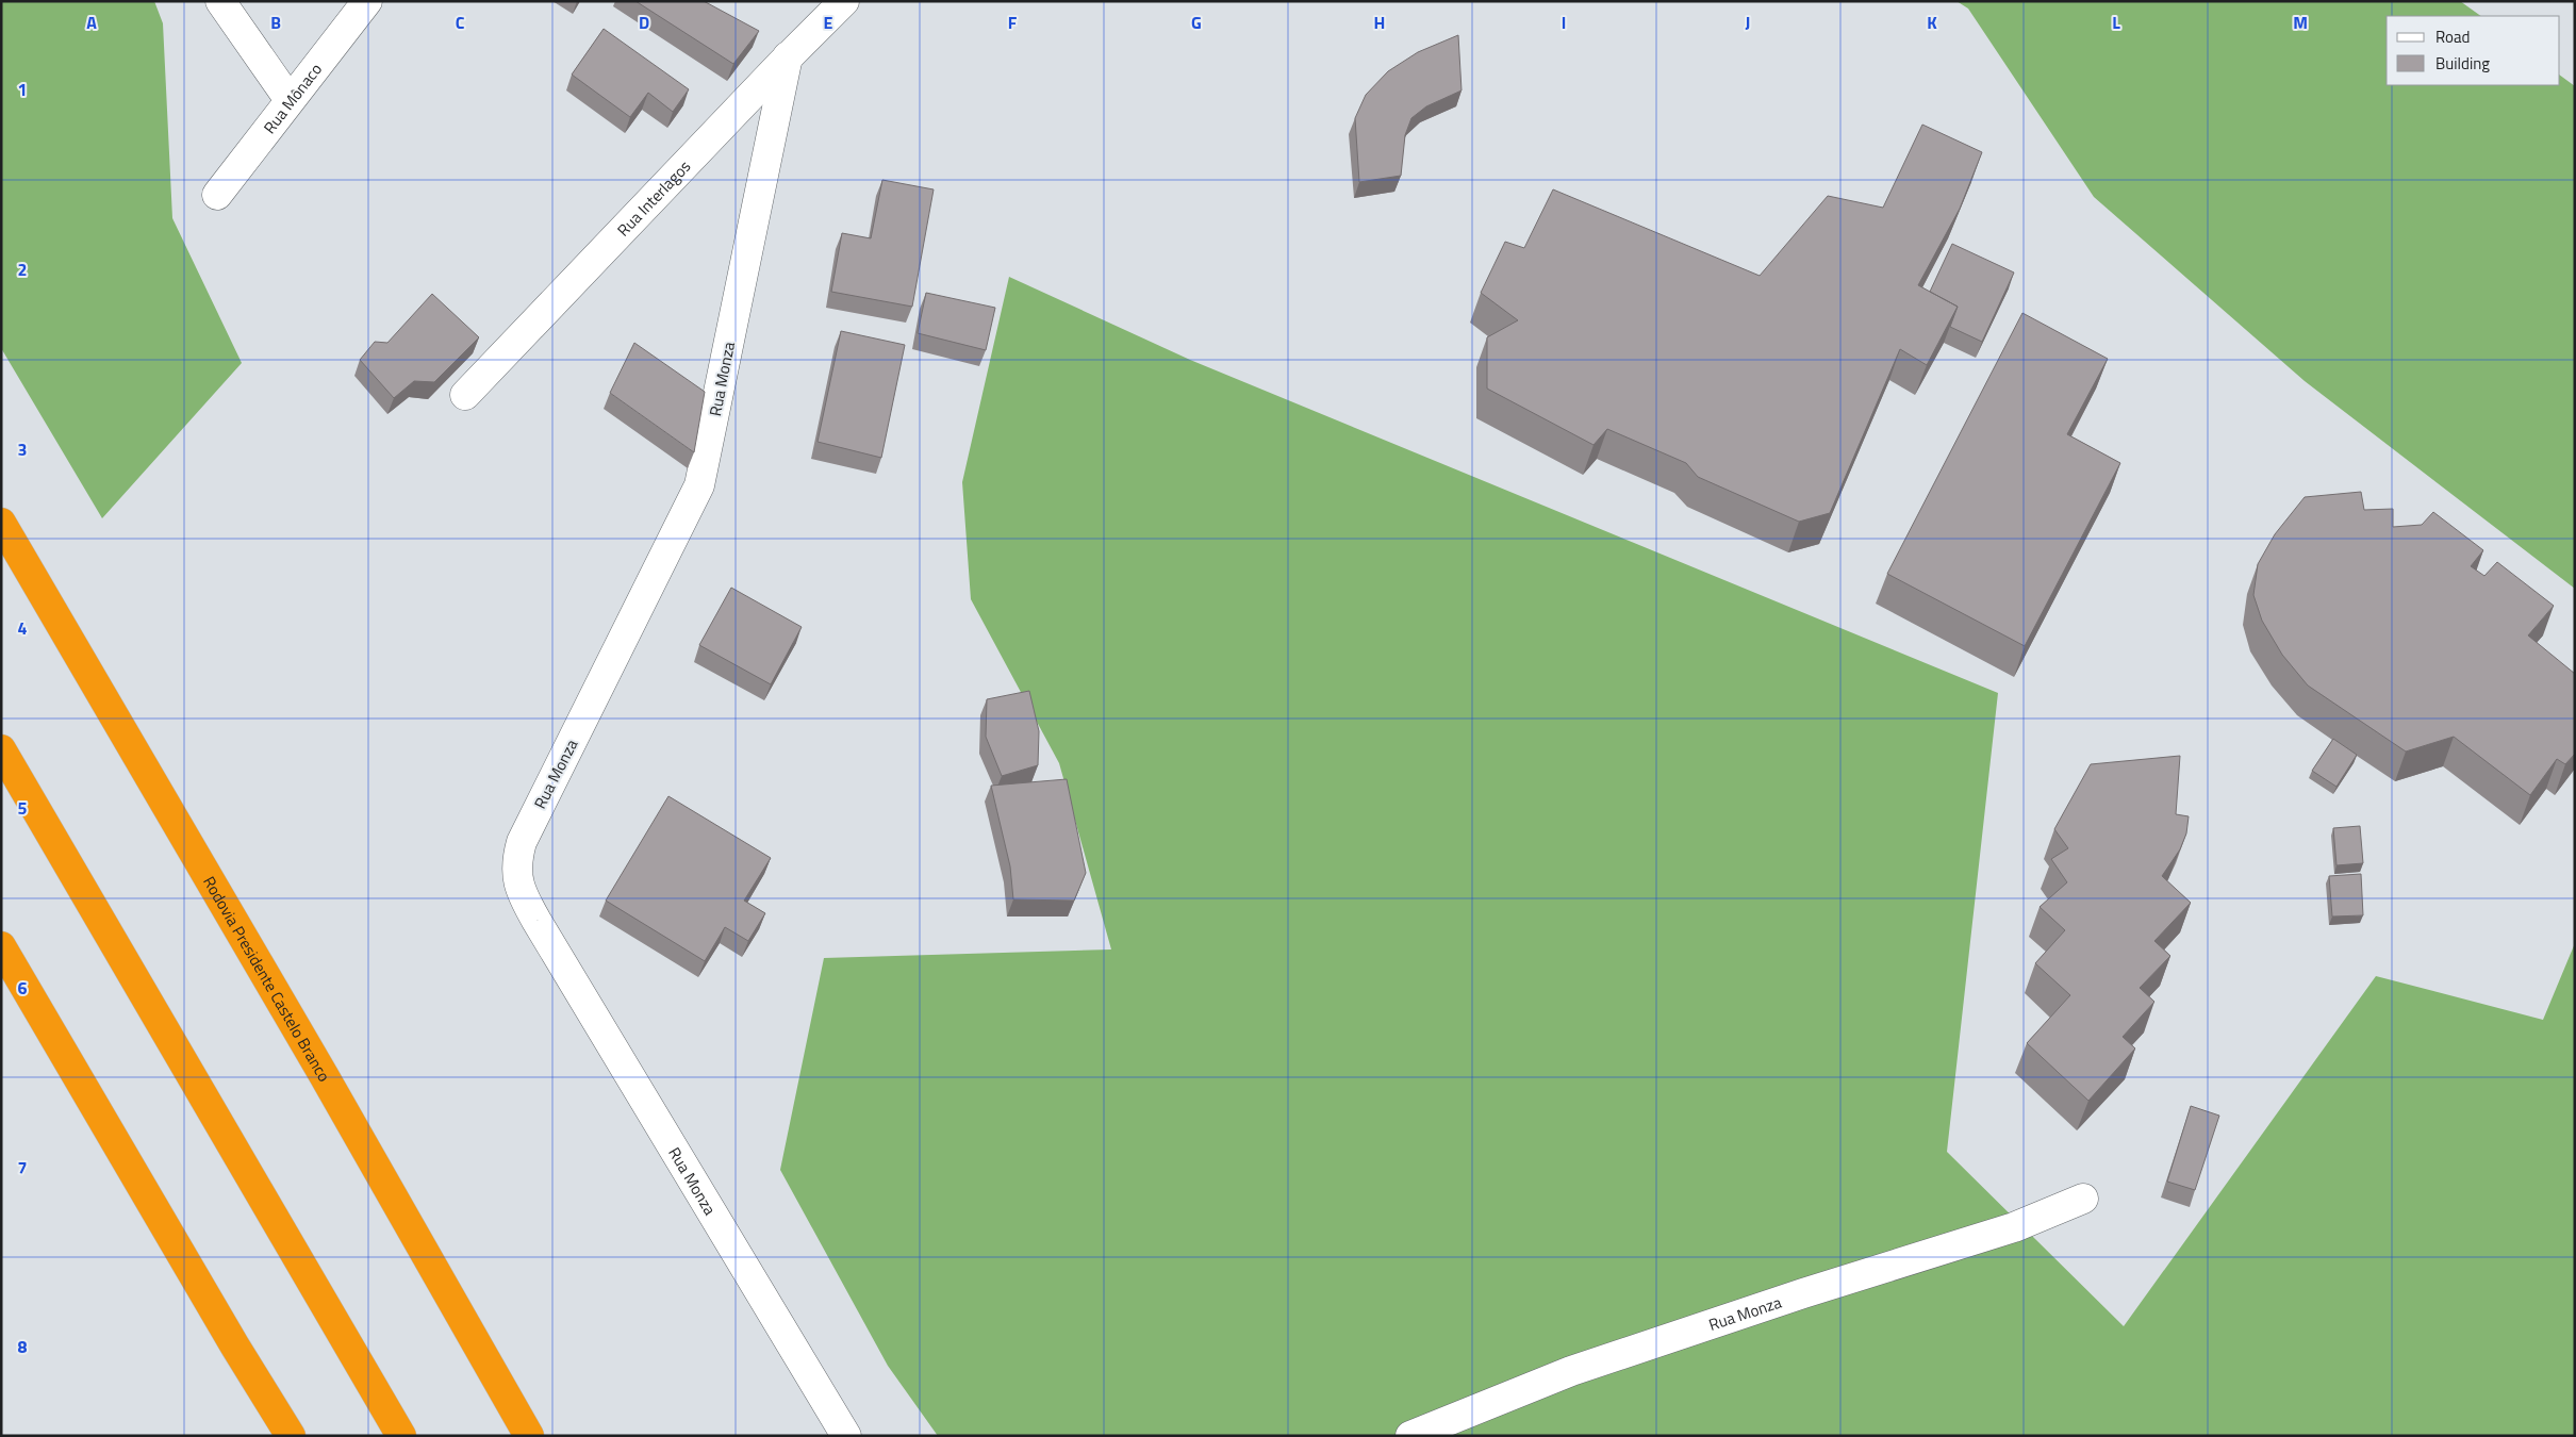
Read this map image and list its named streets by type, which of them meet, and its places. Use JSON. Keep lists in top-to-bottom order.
{
  "streets": {
    "highway": ["Rodovia Presidente Castelo Branco"],
    "street": ["Rua Mônaco", "Rua Interlagos", "Rua Monza"]
  },
  "crossings": [
    ["Rua Interlagos", "Rua Monza"]
  ],
  "legend": ["Road", "Building"],
  "grid": {
    "columns": [
      "A",
      "B",
      "C",
      "D",
      "E",
      "F",
      "G",
      "H",
      "I",
      "J",
      "K",
      "L",
      "M"
    ],
    "rows": [
      "1",
      "2",
      "3",
      "4",
      "5",
      "6",
      "7",
      "8"
    ]
  }
}
